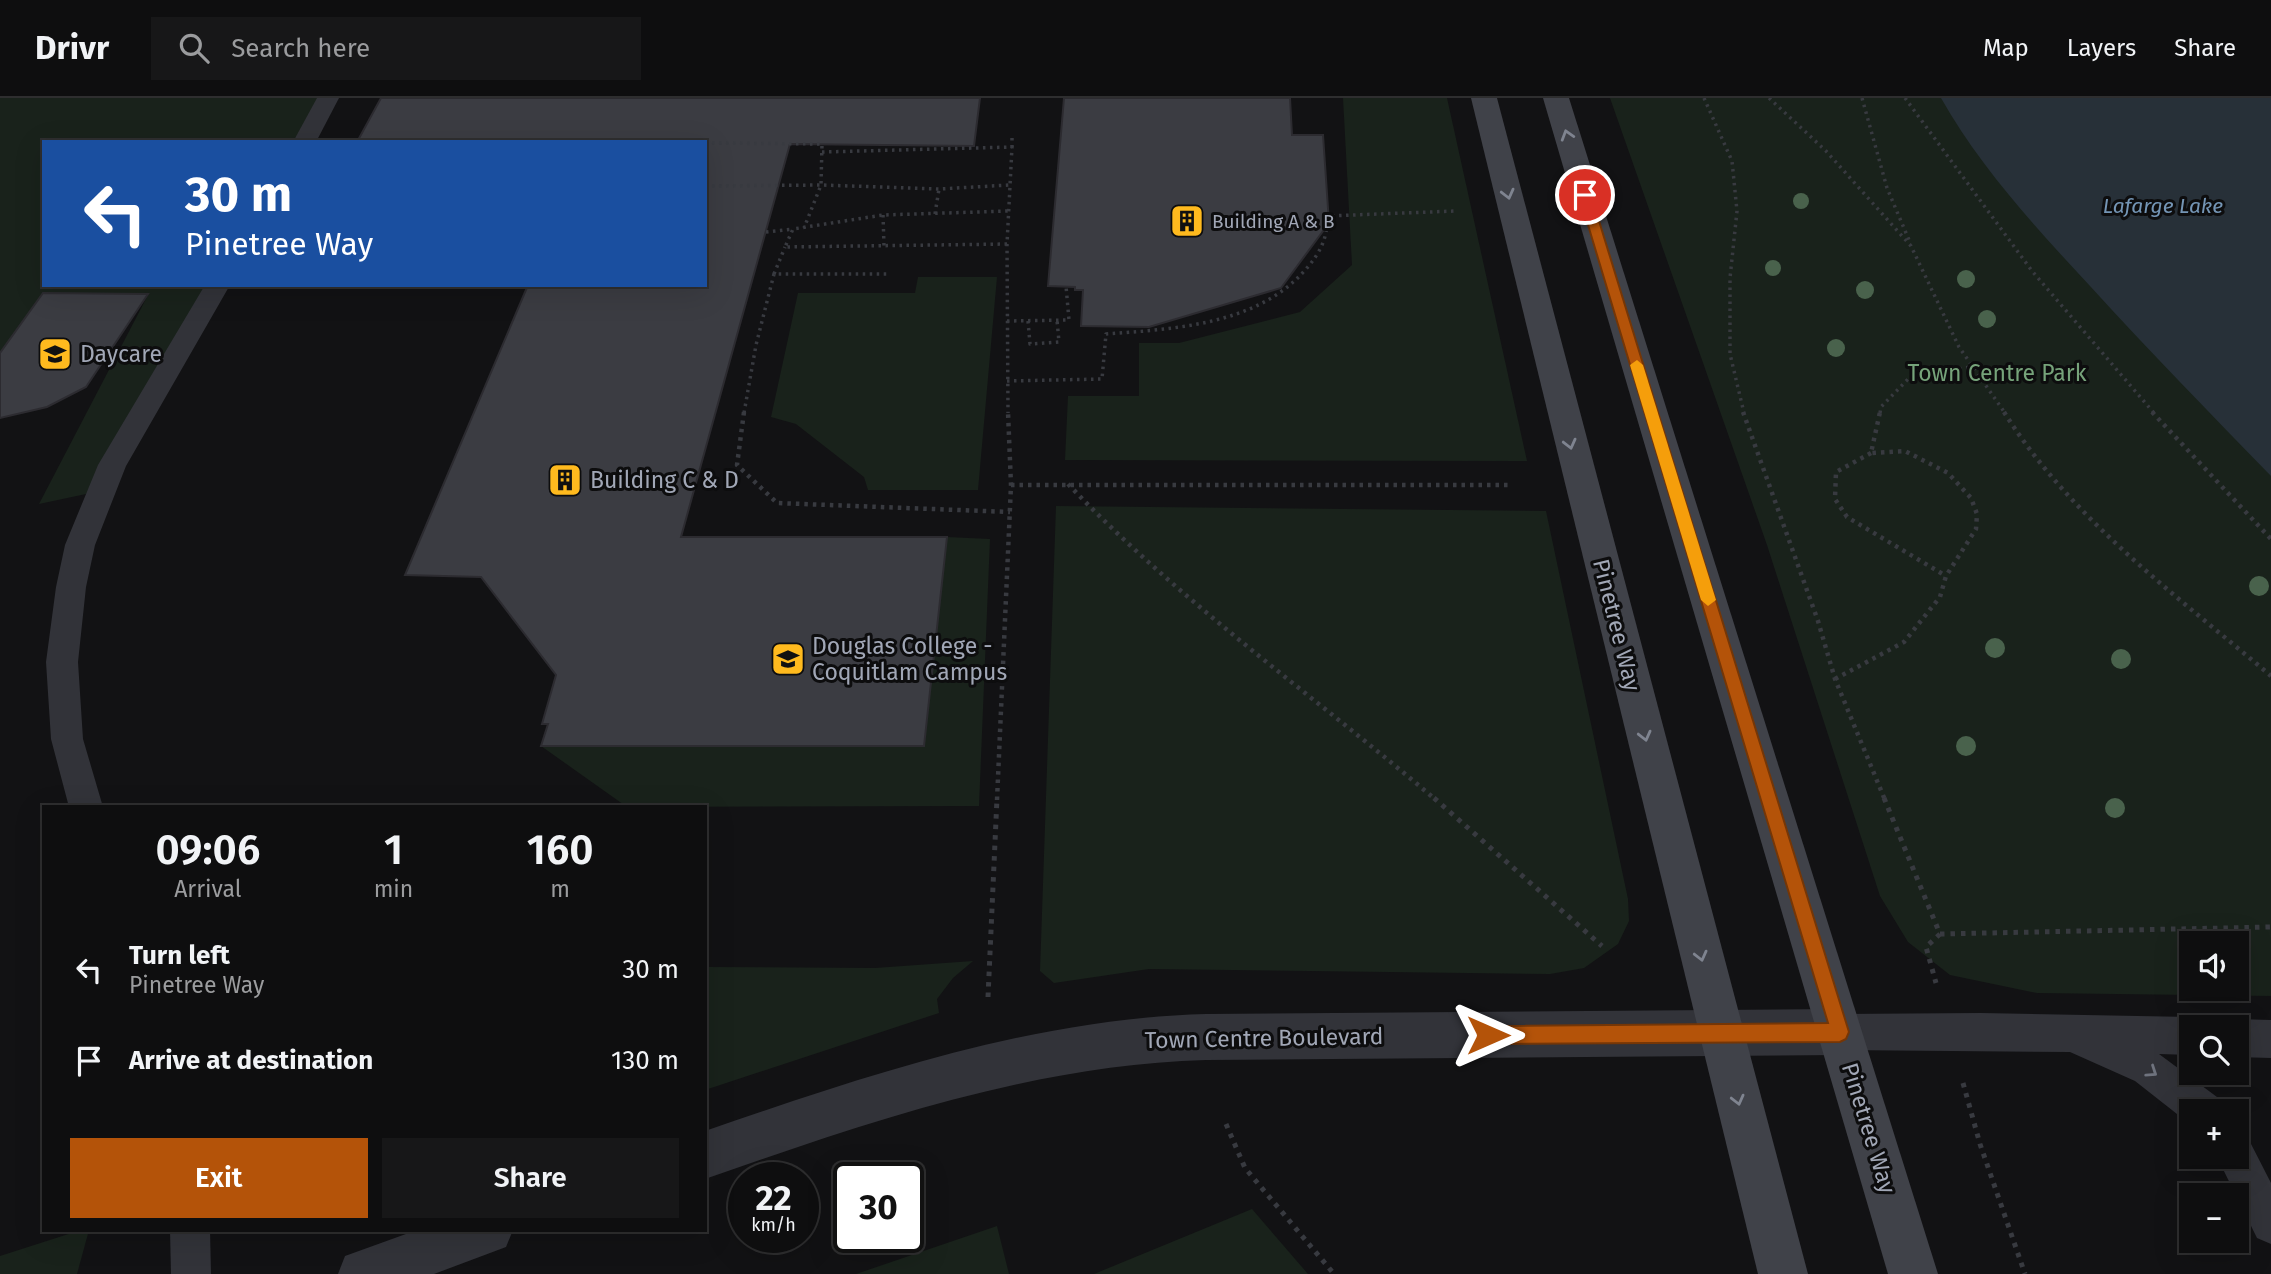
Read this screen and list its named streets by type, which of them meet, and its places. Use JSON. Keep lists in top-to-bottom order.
{
  "streets": {
    "main road": ["Pinetree Way"],
    "street": ["Town Centre Boulevard"]
  },
  "crossings": [
    ["Pinetree Way", "Town Centre Boulevard"]
  ],
  "water": ["Lafarge Lake"],
  "parks": ["Town Centre Park"],
  "places": {
    "building": ["Building A & B", "Building C & D"],
    "school or university": ["Daycare", "Douglas College - Coquitlam Campus"]
  },
  "page": {
    "header": "Drivr",
    "search": "Search here",
    "nav": ["Map", "Layers", "Share"],
    "turn": ["30 m", "Pinetree Way"],
    "eta": [
      "09:06",
      "Arrival",
      "1",
      "min",
      "160",
      "m"
    ],
    "list": [
      {
        "name": "Turn left",
        "note": "Pinetree Way",
        "value": "30 m"
      },
      {
        "name": "Arrive at destination",
        "value": "130 m"
      }
    ],
    "map_buttons": ["+", "−"],
    "buttons": ["Exit", "Share"],
    "speed": "22 km/h",
    "limit": "30"
  }
}
